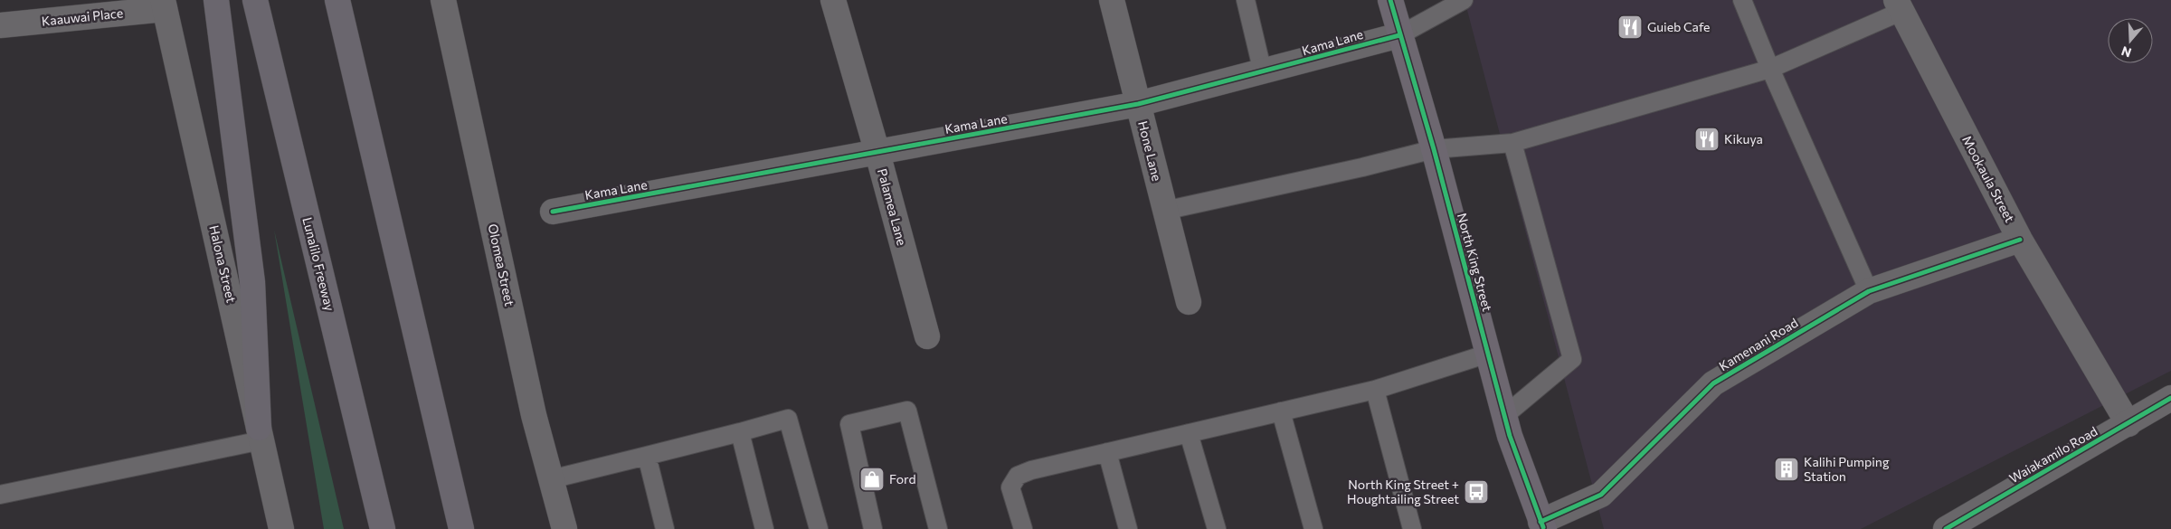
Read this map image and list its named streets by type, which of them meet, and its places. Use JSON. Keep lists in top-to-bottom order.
{
  "streets": {
    "highway": ["Lunalilo Freeway"],
    "main road": ["North King Street"],
    "street": [
      "Kaauwai Place",
      "Kama Lane",
      "Hone Lane",
      "Mookaula Street",
      "Palamea Lane",
      "Halona Street",
      "Olomea Street",
      "Kamenani Road",
      "Waiakamilo Road"
    ]
  },
  "crossings": [
    ["Kaauwai Place", "Halona Street"],
    ["Kama Lane", "Hone Lane"],
    ["Kama Lane", "Palamea Lane"],
    ["Kama Lane", "North King Street"],
    ["Mookaula Street", "Kamenani Road"],
    ["Mookaula Street", "Waiakamilo Road"],
    ["North King Street", "Kamenani Road"]
  ],
  "places": {
    "restaurant": ["Guieb Cafe", "Kikuya"],
    "building": ["Kalihi Pumping Station"],
    "shop": ["Ford"],
    "bus stop": ["North King Street + Houghtailing Street"]
  },
  "north": "bottom"
}
